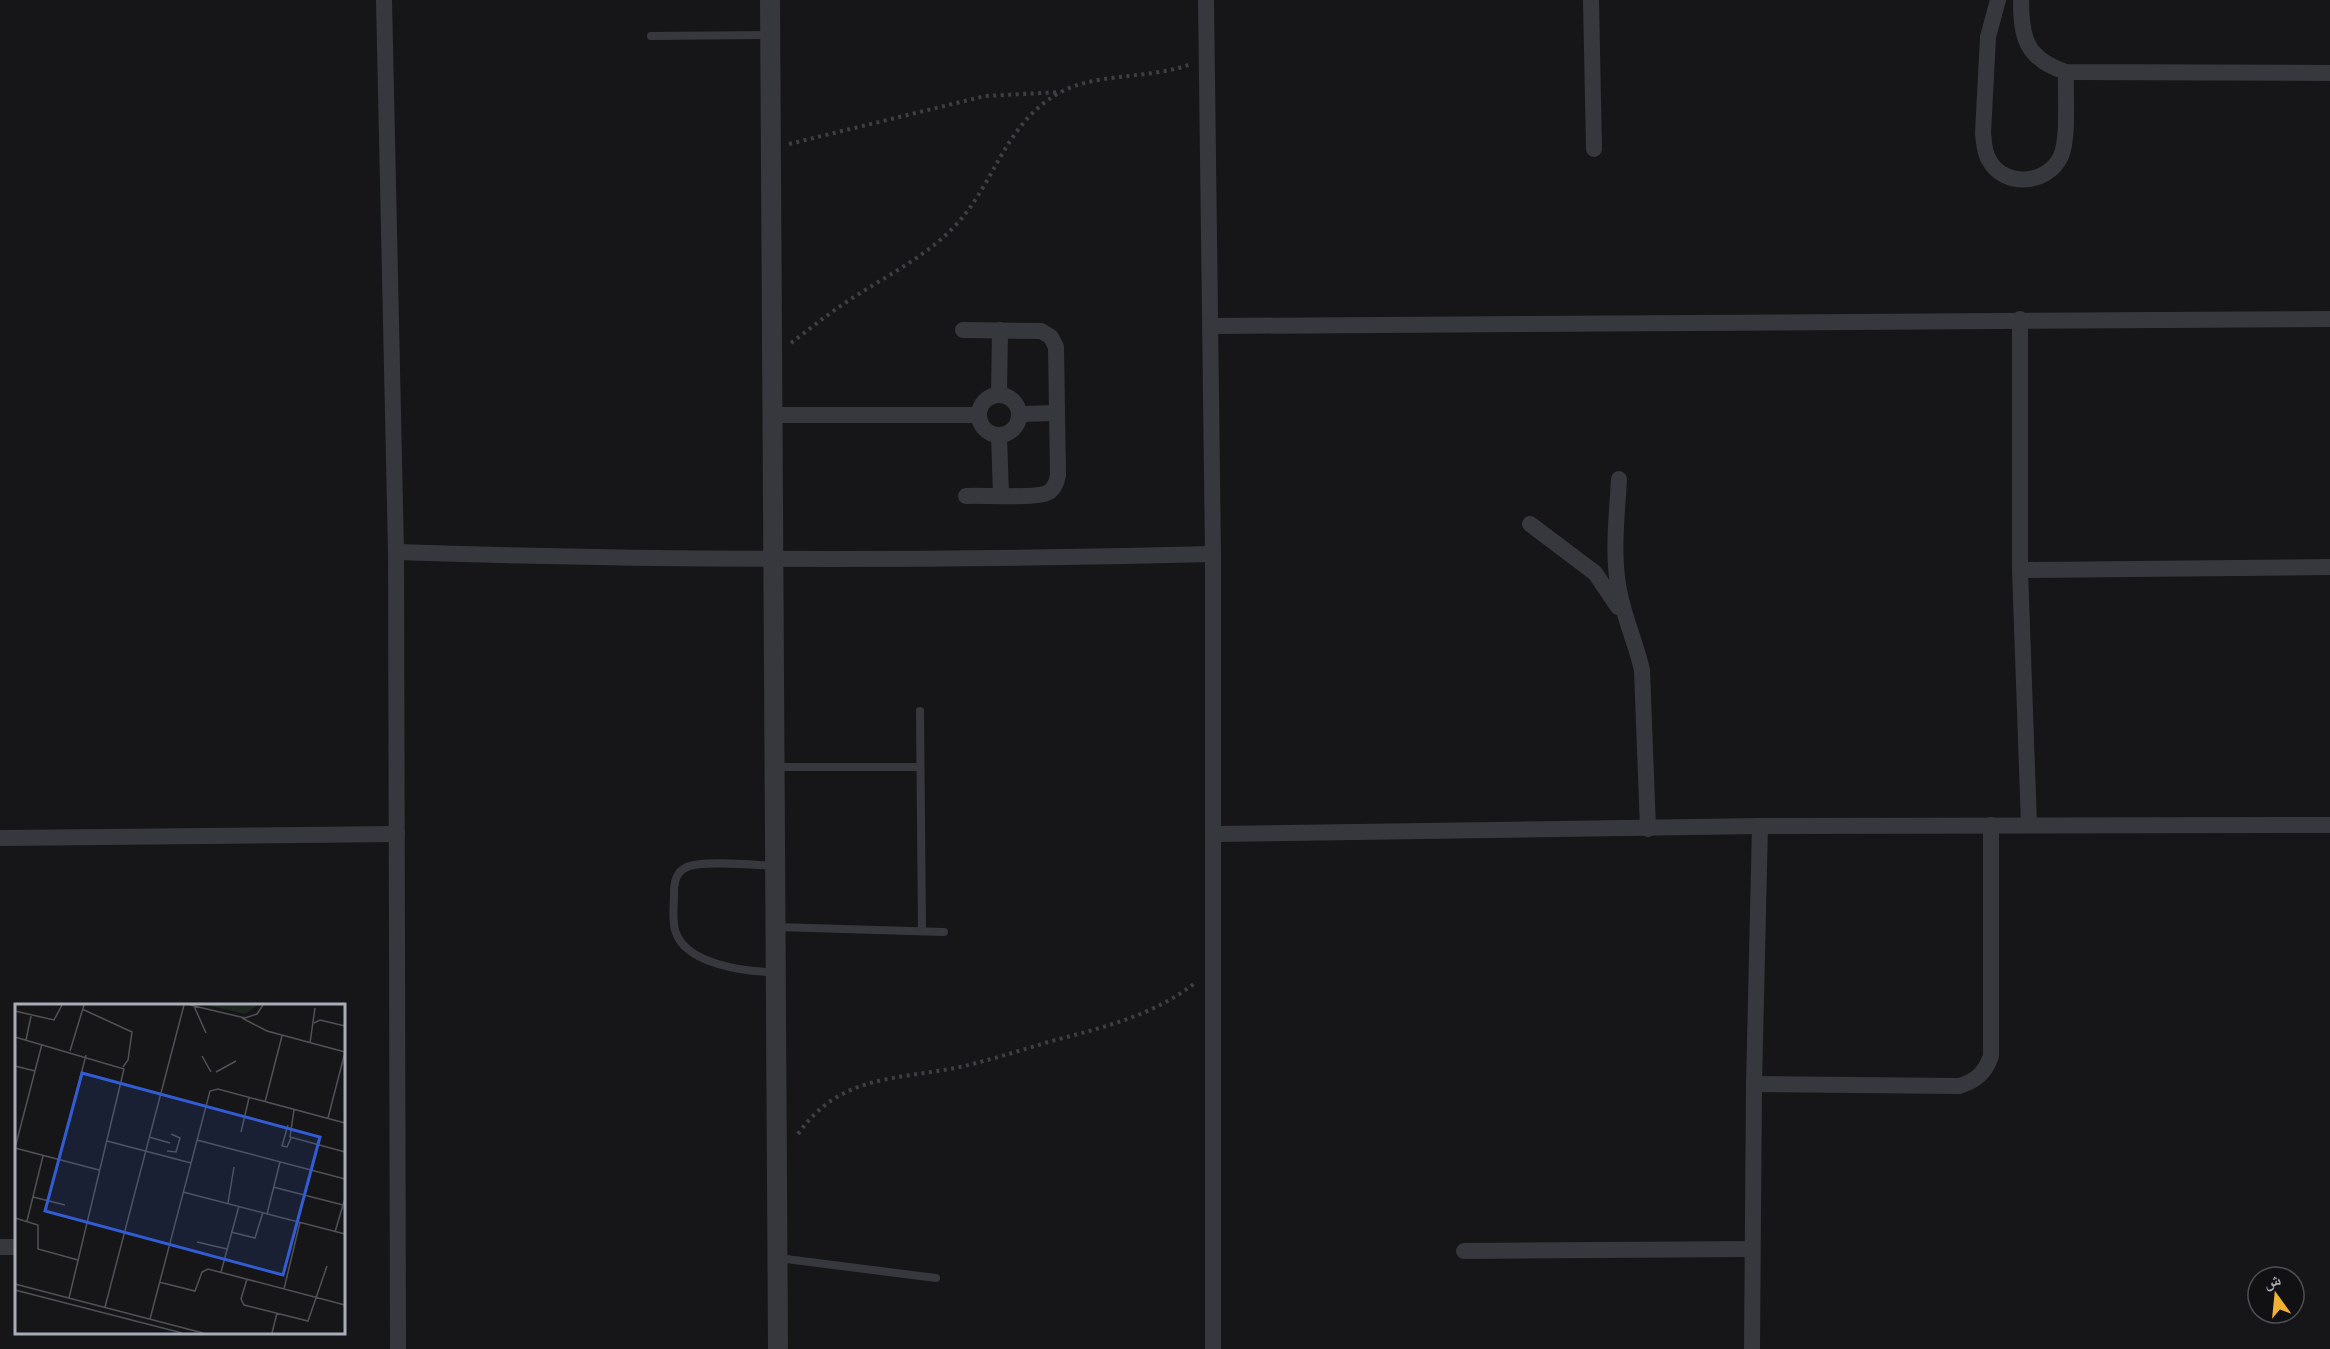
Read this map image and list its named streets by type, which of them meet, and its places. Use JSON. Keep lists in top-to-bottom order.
{
  "north": "top"
}
